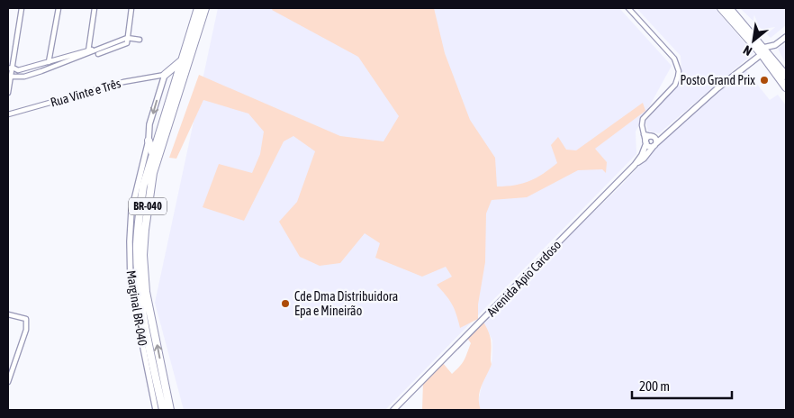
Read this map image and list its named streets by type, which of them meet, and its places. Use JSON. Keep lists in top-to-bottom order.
{
  "streets": {
    "highway": ["BR-040"],
    "street": ["Rua Vinte e Três", "Avenida Apio Cardoso", "Marginal BR-040"]
  },
  "crossings": [
    ["Rua Vinte e Três", "Marginal BR-040"]
  ],
  "places": ["Posto Grand Prix", "Cde Dma Distribuidora Epa e Mineirão"],
  "scale_bar": "200 m",
  "north": "bottom left"
}
